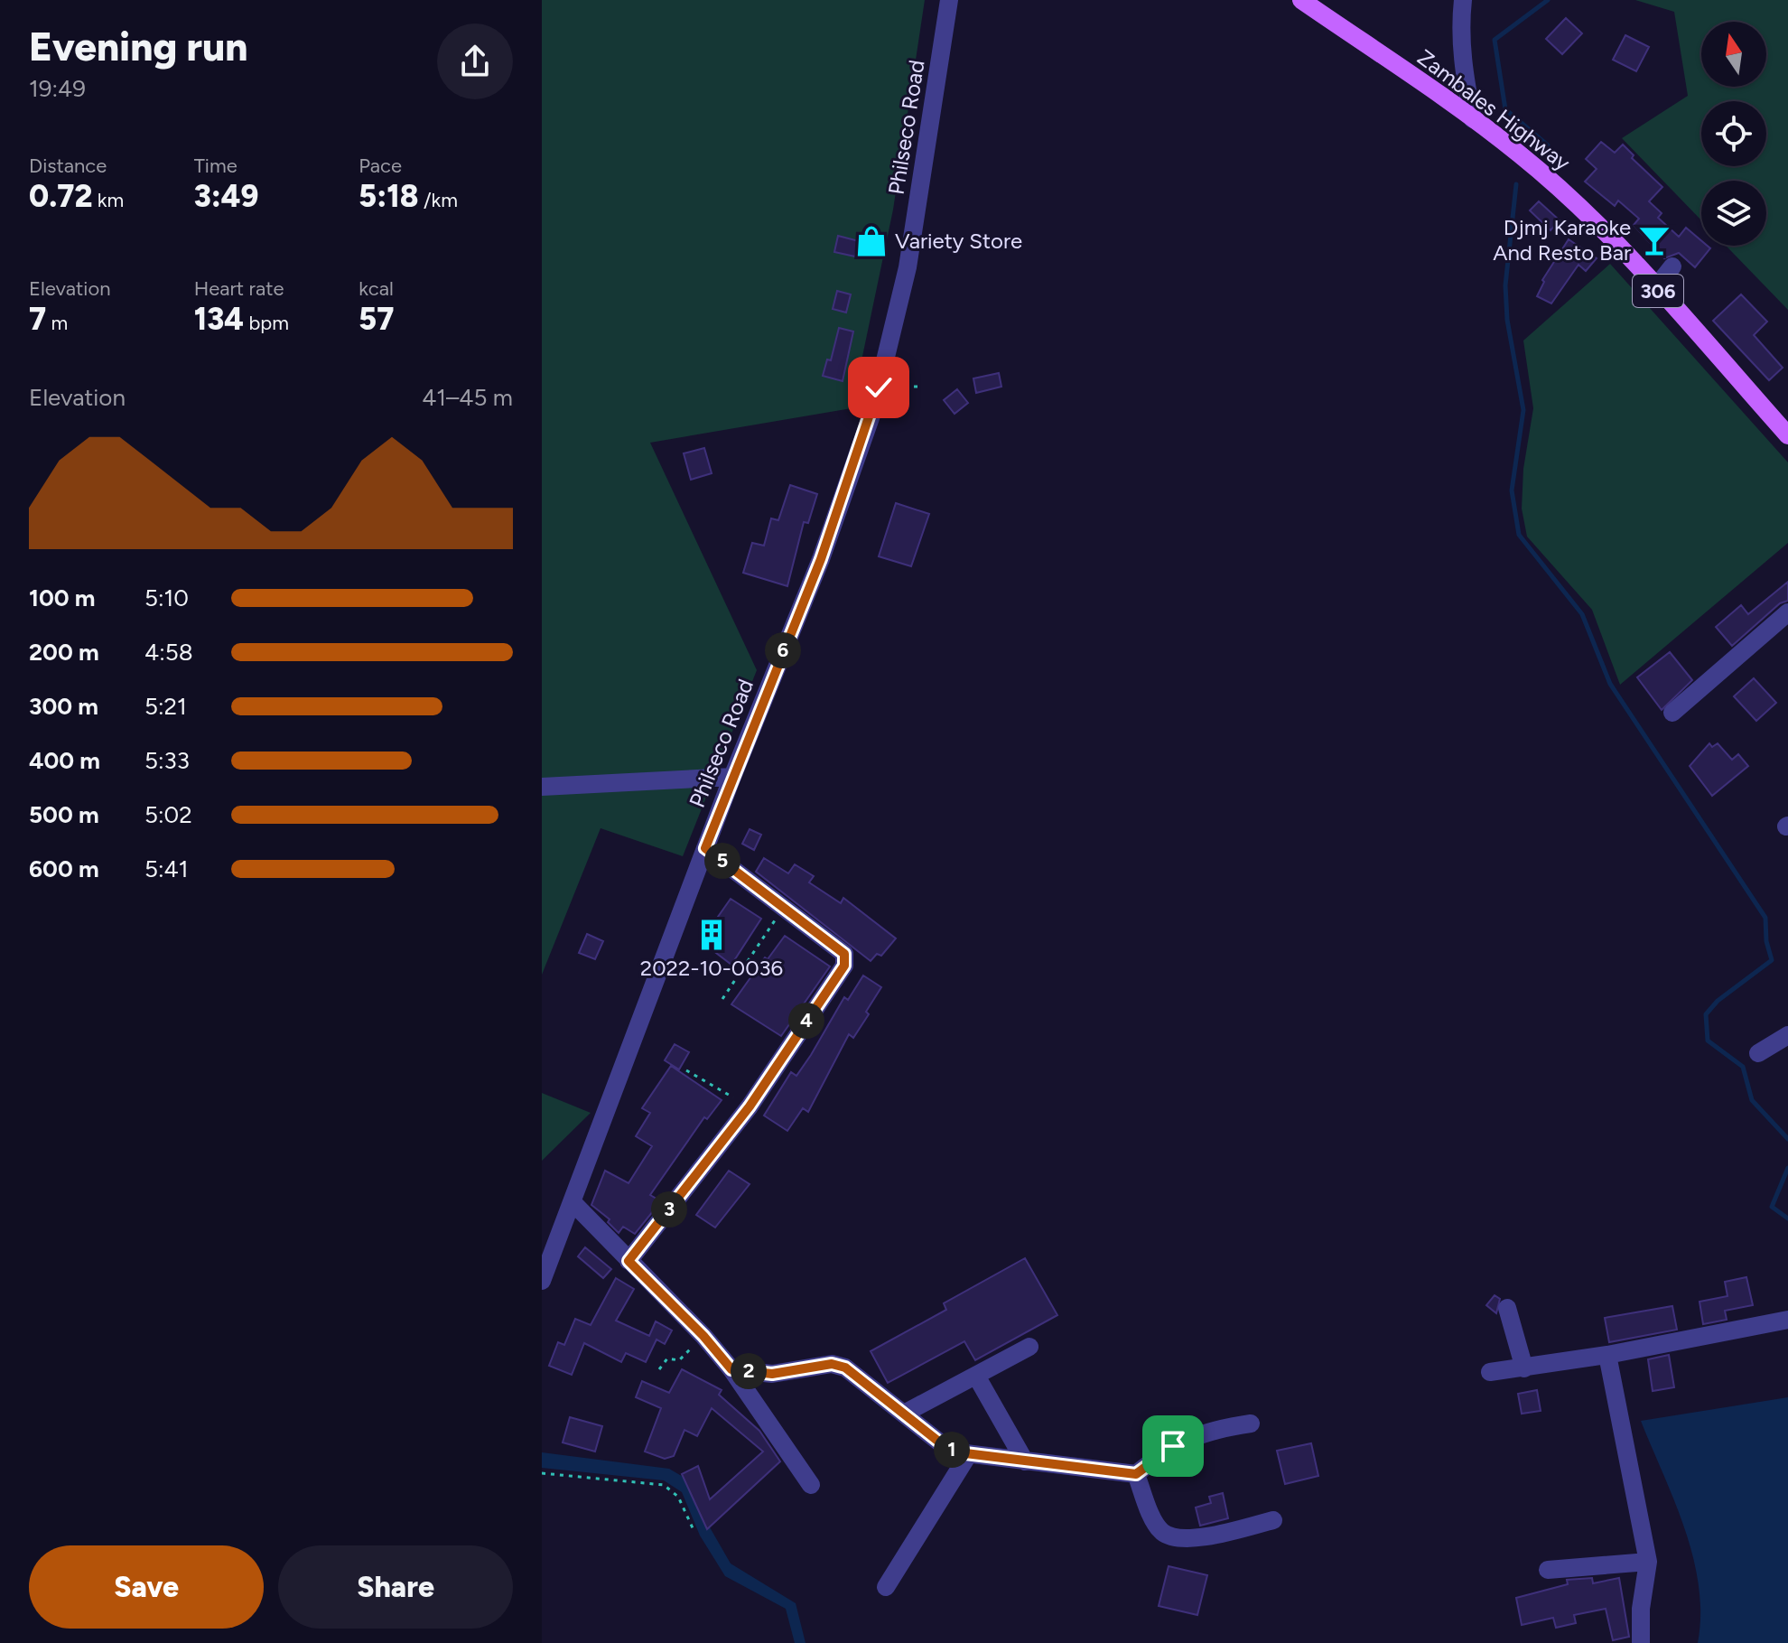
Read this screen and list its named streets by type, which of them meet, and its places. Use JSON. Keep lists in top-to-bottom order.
{
  "streets": {
    "main road": ["Zambales Highway", "306"],
    "street": ["Philseco Road"]
  },
  "places": {
    "bar": ["Djmj Karaoke And Resto Bar"],
    "shop": ["Variety Store"],
    "building": ["2022-10-0036"]
  },
  "north": "top",
  "page": {
    "heading": ["Evening run", "19:49"],
    "stats": [
      ["Distance", "0.72 km"],
      ["Time", "3:49"],
      ["Pace", "5:18 /km"],
      ["Elevation", "7 m"],
      ["Heart rate", "134 bpm"],
      ["kcal", "57"]
    ],
    "chart": ["Elevation", "41–45 m"],
    "list": [
      {
        "name": "100 m",
        "note": "5:10"
      },
      {
        "name": "200 m",
        "note": "4:58"
      },
      {
        "name": "300 m",
        "note": "5:21"
      },
      {
        "name": "400 m",
        "note": "5:33"
      },
      {
        "name": "500 m",
        "note": "5:02"
      },
      {
        "name": "600 m",
        "note": "5:41"
      }
    ],
    "pins": [
      "6",
      "5",
      "4",
      "3",
      "2",
      "1"
    ],
    "buttons": ["Save", "Share"]
  }
}
